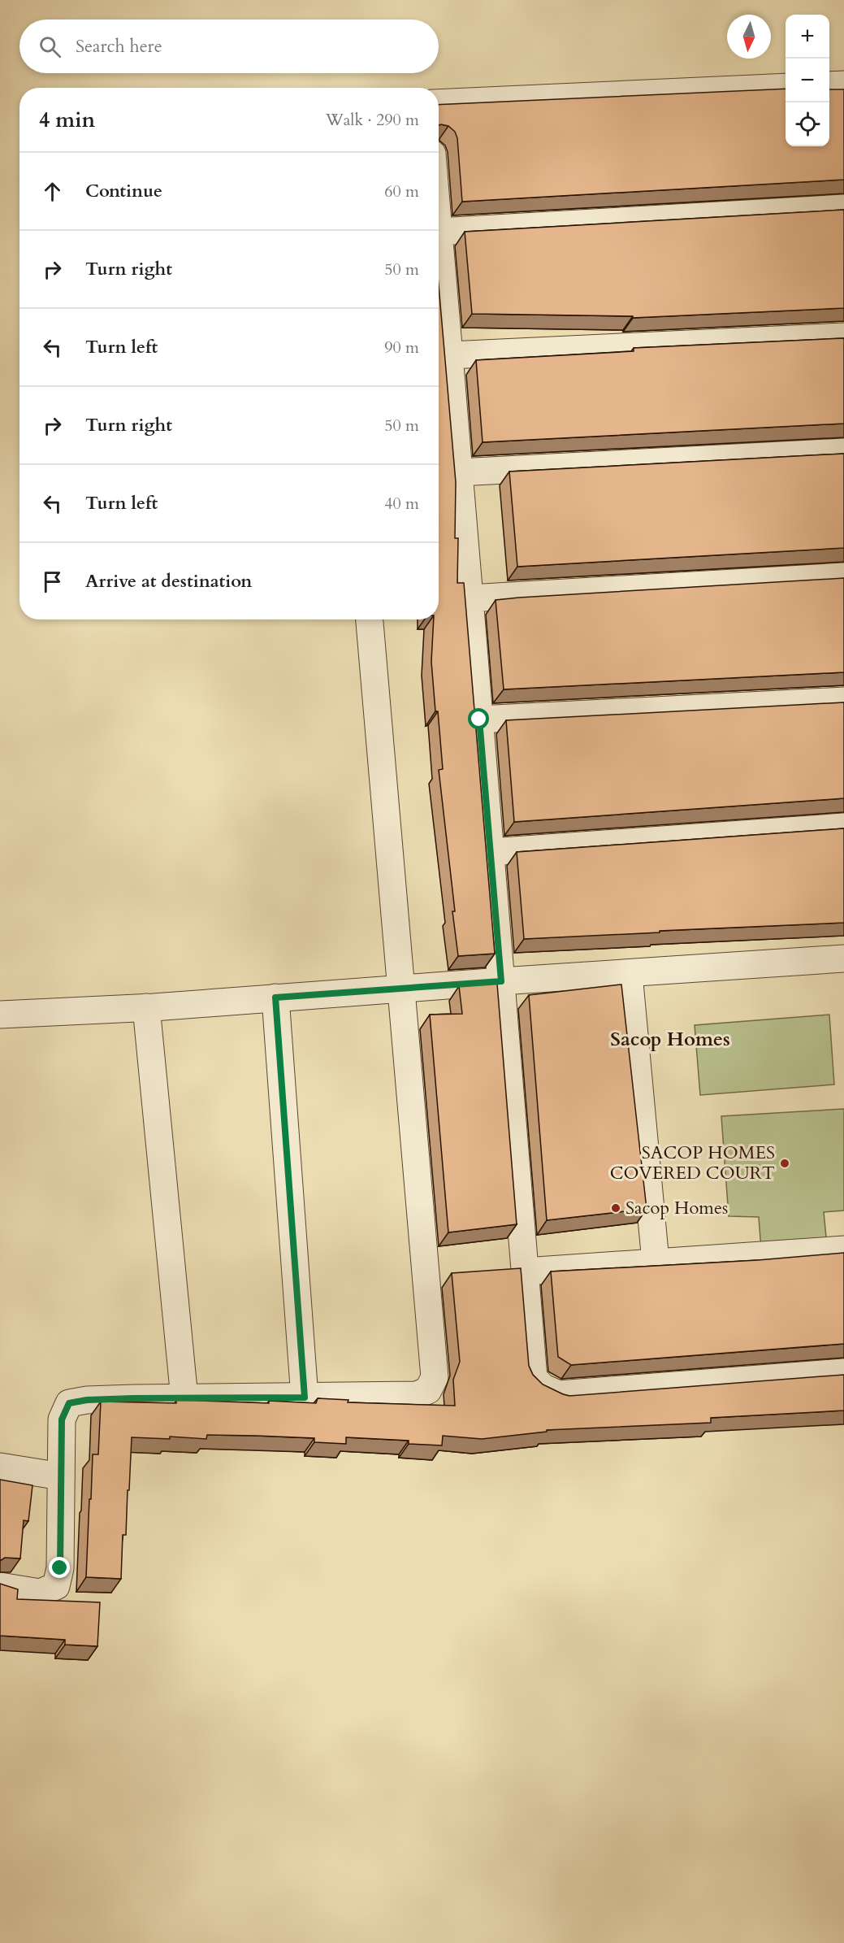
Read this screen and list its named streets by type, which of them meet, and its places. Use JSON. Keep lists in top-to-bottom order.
{
  "districts": ["Sacop Homes"],
  "places": ["SACOP HOMES COVERED COURT", "Sacop Homes"],
  "north": "bottom",
  "page": {
    "map_buttons": ["+", "−"],
    "search": "Search here",
    "heading": ["4 min", "Walk · 290 m"],
    "list": [
      ["Continue", "60 m"],
      ["Turn right", "50 m"],
      ["Turn left", "90 m"],
      ["Turn right", "50 m"],
      ["Turn left", "40 m"],
      "Arrive at destination"
    ]
  }
}
